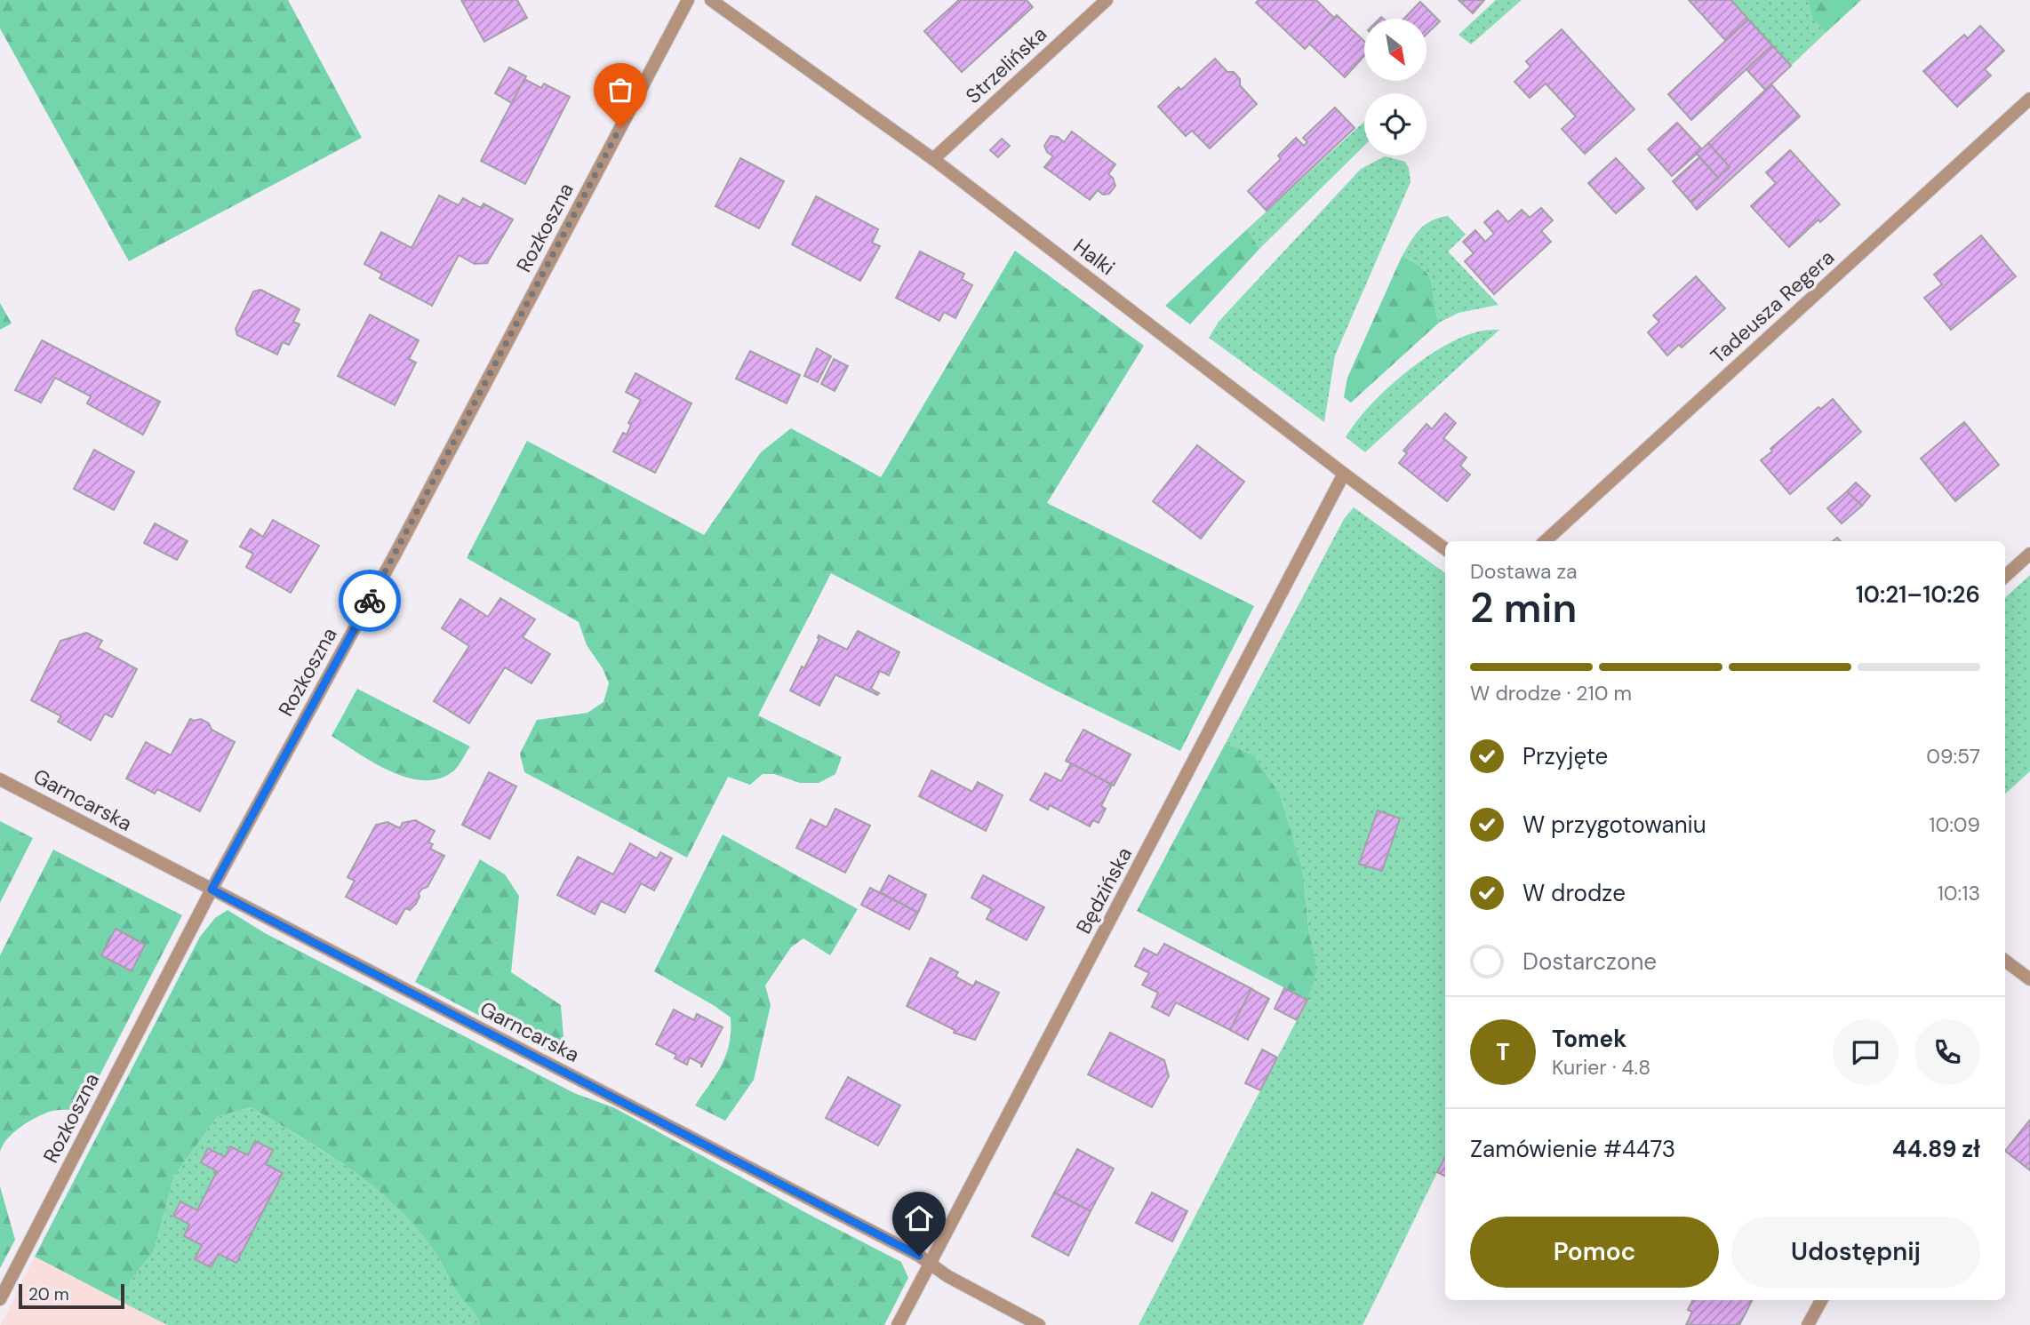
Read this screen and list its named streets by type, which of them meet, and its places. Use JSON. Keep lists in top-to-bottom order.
{
  "streets": {
    "street": [
      "Strzelińska",
      "Rozkoszna",
      "Halki",
      "Tadeusza Regera",
      "Garncarska",
      "Będzińska"
    ]
  },
  "crossings": [
    ["Strzelińska", "Halki"],
    ["Rozkoszna", "Garncarska"],
    ["Halki", "Będzińska"],
    ["Garncarska", "Będzińska"]
  ],
  "scale_bar": "20 m",
  "north": "bottom right",
  "page": {
    "heading": ["2 min", "Dostawa za", "10:21–10:26"],
    "panel": [
      "Tomek",
      "Kurier · 4.8",
      "Zamówienie #4473",
      "44.89 zł"
    ],
    "bar": "W drodze · 210 m",
    "list": [
      ["Przyjęte", "09:57"],
      ["W przygotowaniu", "10:09"],
      ["W drodze", "10:13"],
      "Dostarczone"
    ],
    "round": "T",
    "buttons": ["Pomoc", "Udostępnij"],
    "scale": "20 m"
  }
}
